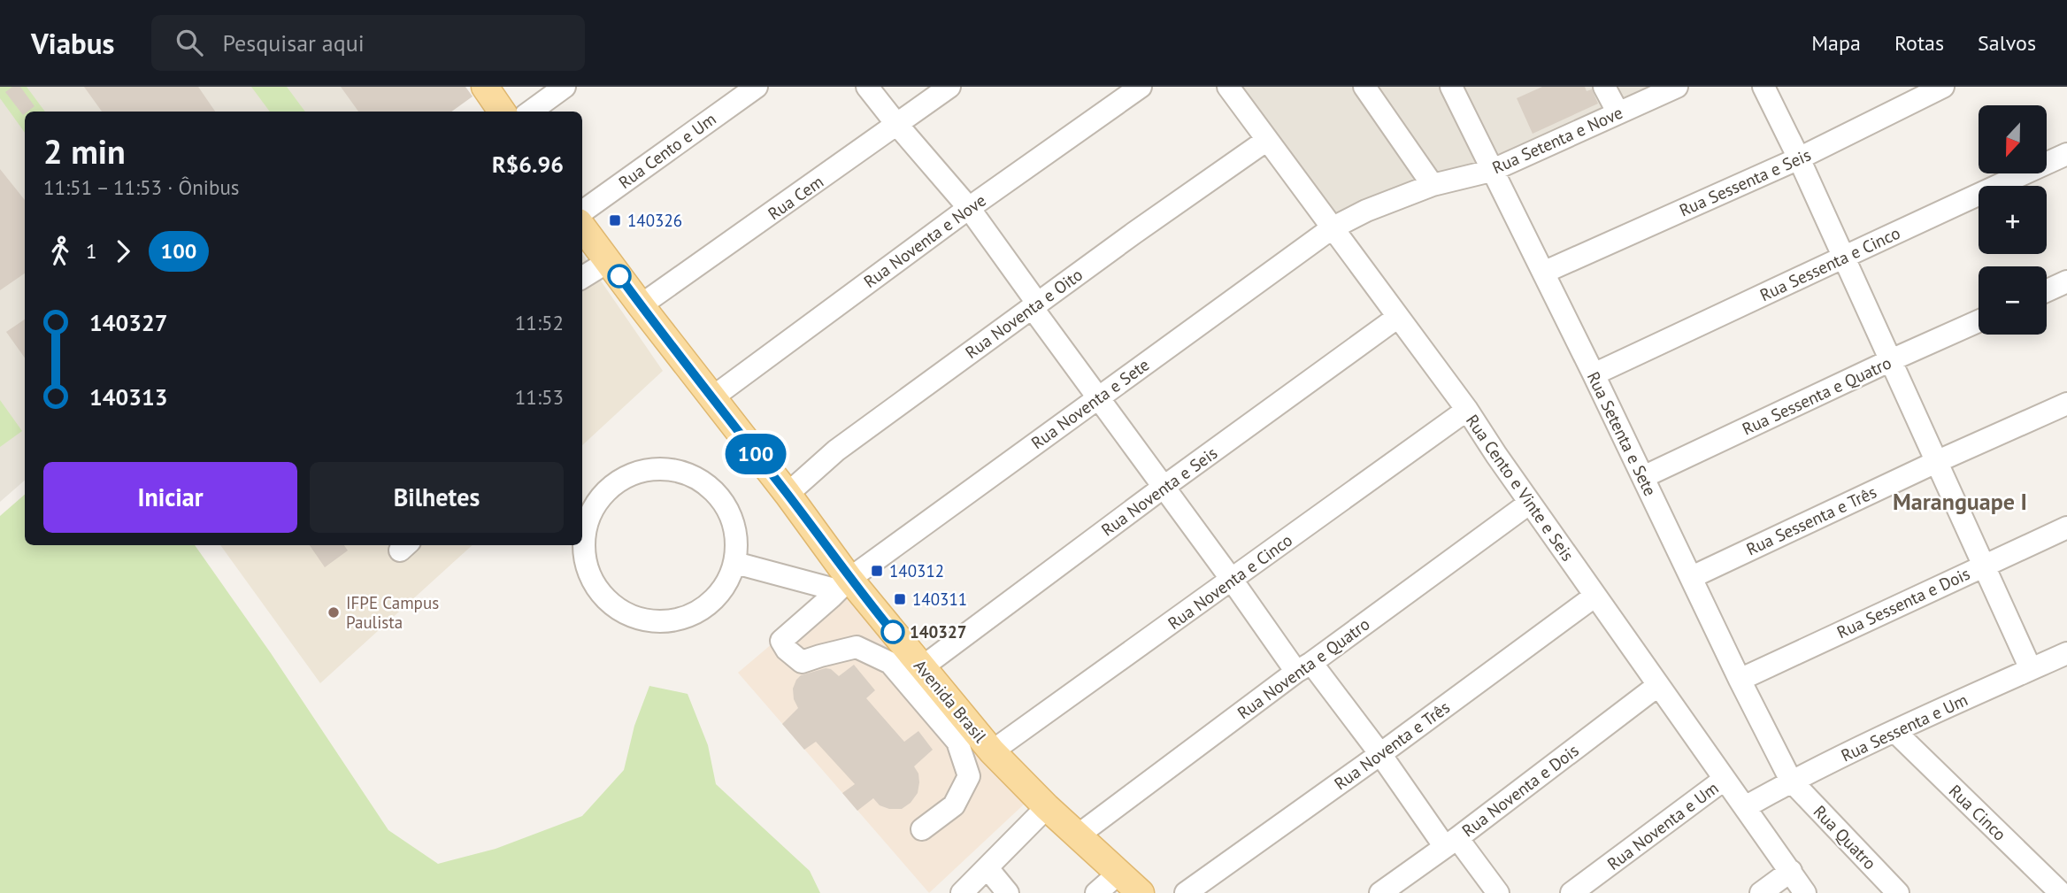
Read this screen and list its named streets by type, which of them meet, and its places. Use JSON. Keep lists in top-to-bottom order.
{
  "streets": {
    "main road": ["Avenida Brasil"],
    "street": [
      "Rua Setenta e Nove",
      "Rua Cento e Um",
      "Rua Sessenta e Seis",
      "Rua Cem",
      "Rua Noventa e Nove",
      "Rua Sessenta e Cinco",
      "Rua Noventa e Oito",
      "Rua Sessenta e Quatro",
      "Rua Noventa e Sete",
      "Rua Setenta e Sete",
      "Rua Cento e Vinte e Seis",
      "Rua Noventa e Seis",
      "Rua Sessenta e Três",
      "Rua Noventa e Cinco",
      "Rua Sessenta e Dois",
      "Rua Noventa e Quatro",
      "Rua Sessenta e Um",
      "Rua Noventa e Três",
      "Rua Noventa e Dois",
      "Rua Cinco",
      "Rua Noventa e Um",
      "Rua Quatro"
    ]
  },
  "crossings": [
    ["Rua Setenta e Nove", "Rua Noventa e Sete"],
    ["Rua Setenta e Nove", "Rua Setenta e Sete"],
    ["Rua Setenta e Nove", "Rua Cento e Vinte e Seis"],
    ["Rua Sessenta e Seis", "Rua Setenta e Sete"],
    ["Rua Cem", "Avenida Brasil"],
    ["Rua Noventa e Nove", "Avenida Brasil"],
    ["Rua Sessenta e Cinco", "Rua Setenta e Sete"],
    ["Rua Noventa e Oito", "Rua Cento e Vinte e Seis"],
    ["Rua Noventa e Oito", "Avenida Brasil"],
    ["Rua Sessenta e Quatro", "Rua Setenta e Sete"],
    ["Rua Noventa e Sete", "Rua Cento e Vinte e Seis"],
    ["Rua Noventa e Sete", "Avenida Brasil"],
    ["Rua Setenta e Sete", "Rua Sessenta e Três"],
    ["Rua Setenta e Sete", "Rua Sessenta e Dois"],
    ["Rua Setenta e Sete", "Rua Sessenta e Um"],
    ["Rua Setenta e Sete", "Rua Quatro"],
    ["Rua Cento e Vinte e Seis", "Rua Noventa e Seis"],
    ["Rua Cento e Vinte e Seis", "Rua Noventa e Cinco"],
    ["Rua Cento e Vinte e Seis", "Rua Noventa e Quatro"],
    ["Rua Cento e Vinte e Seis", "Rua Sessenta e Um"],
    ["Rua Cento e Vinte e Seis", "Rua Noventa e Três"],
    ["Rua Cento e Vinte e Seis", "Rua Noventa e Dois"],
    ["Rua Cento e Vinte e Seis", "Rua Noventa e Um"],
    ["Rua Noventa e Seis", "Avenida Brasil"],
    ["Rua Noventa e Cinco", "Avenida Brasil"],
    ["Rua Noventa e Quatro", "Avenida Brasil"],
    ["Rua Sessenta e Um", "Rua Cinco"],
    ["Rua Sessenta e Um", "Rua Quatro"]
  ],
  "districts": ["Maranguape I"],
  "places": {
    "transit": ["140326", "140312", "140311"],
    "other": ["IFPE Campus Paulista", "140327"]
  },
  "lines": ["bus line 100"],
  "north": "bottom",
  "page": {
    "header": "Viabus",
    "search": "Pesquisar aqui",
    "nav": ["Mapa", "Rotas", "Salvos"],
    "on_map": "100",
    "map_buttons": ["+", "−"],
    "heading": ["2 min", "11:51 – 11:53 · Ônibus", "R$6.96"],
    "legs": ["1", "100"],
    "list": [
      {
        "name": "140327",
        "value": "11:52"
      },
      {
        "name": "140313",
        "value": "11:53"
      }
    ],
    "buttons": ["Iniciar", "Bilhetes"]
  }
}
